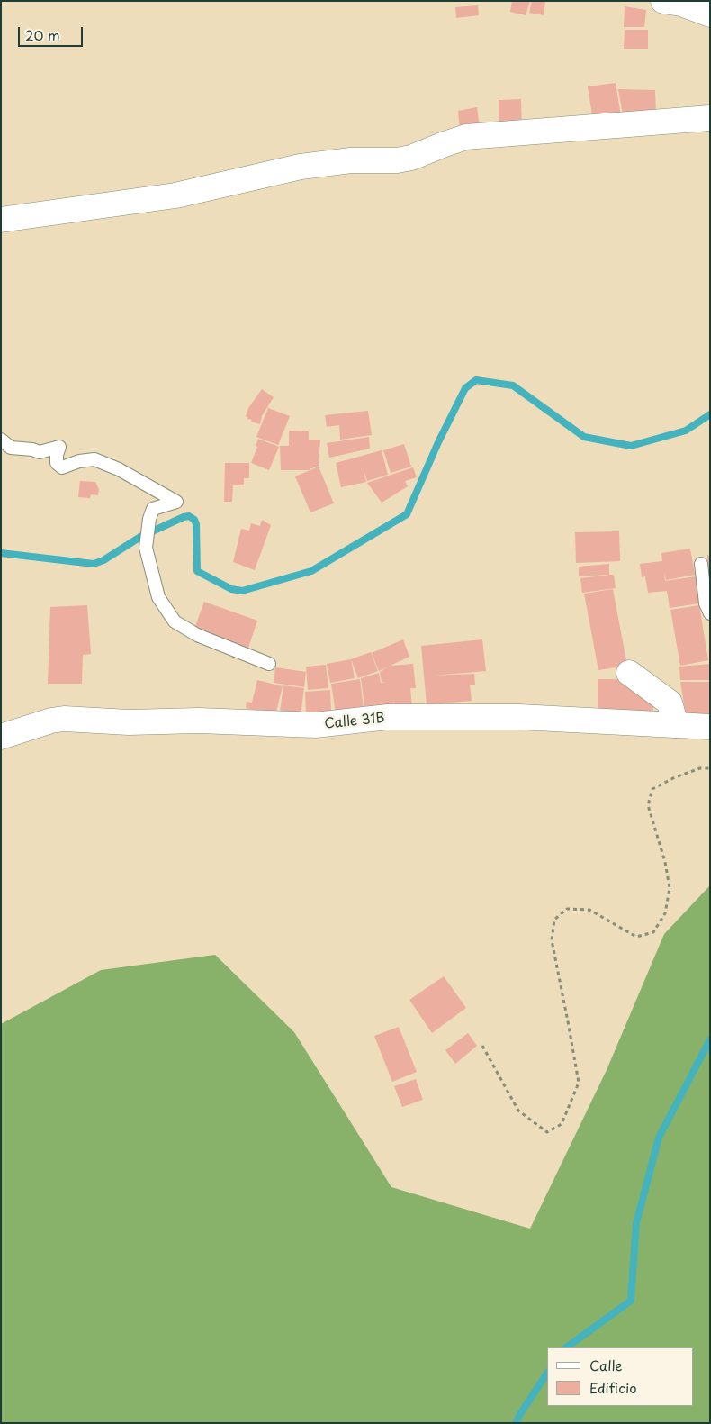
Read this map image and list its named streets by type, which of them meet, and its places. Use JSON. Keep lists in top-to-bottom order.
{
  "streets": {
    "street": ["Calle 31B"]
  },
  "legend": ["Calle", "Edificio"],
  "scale_bar": "20 m"
}
